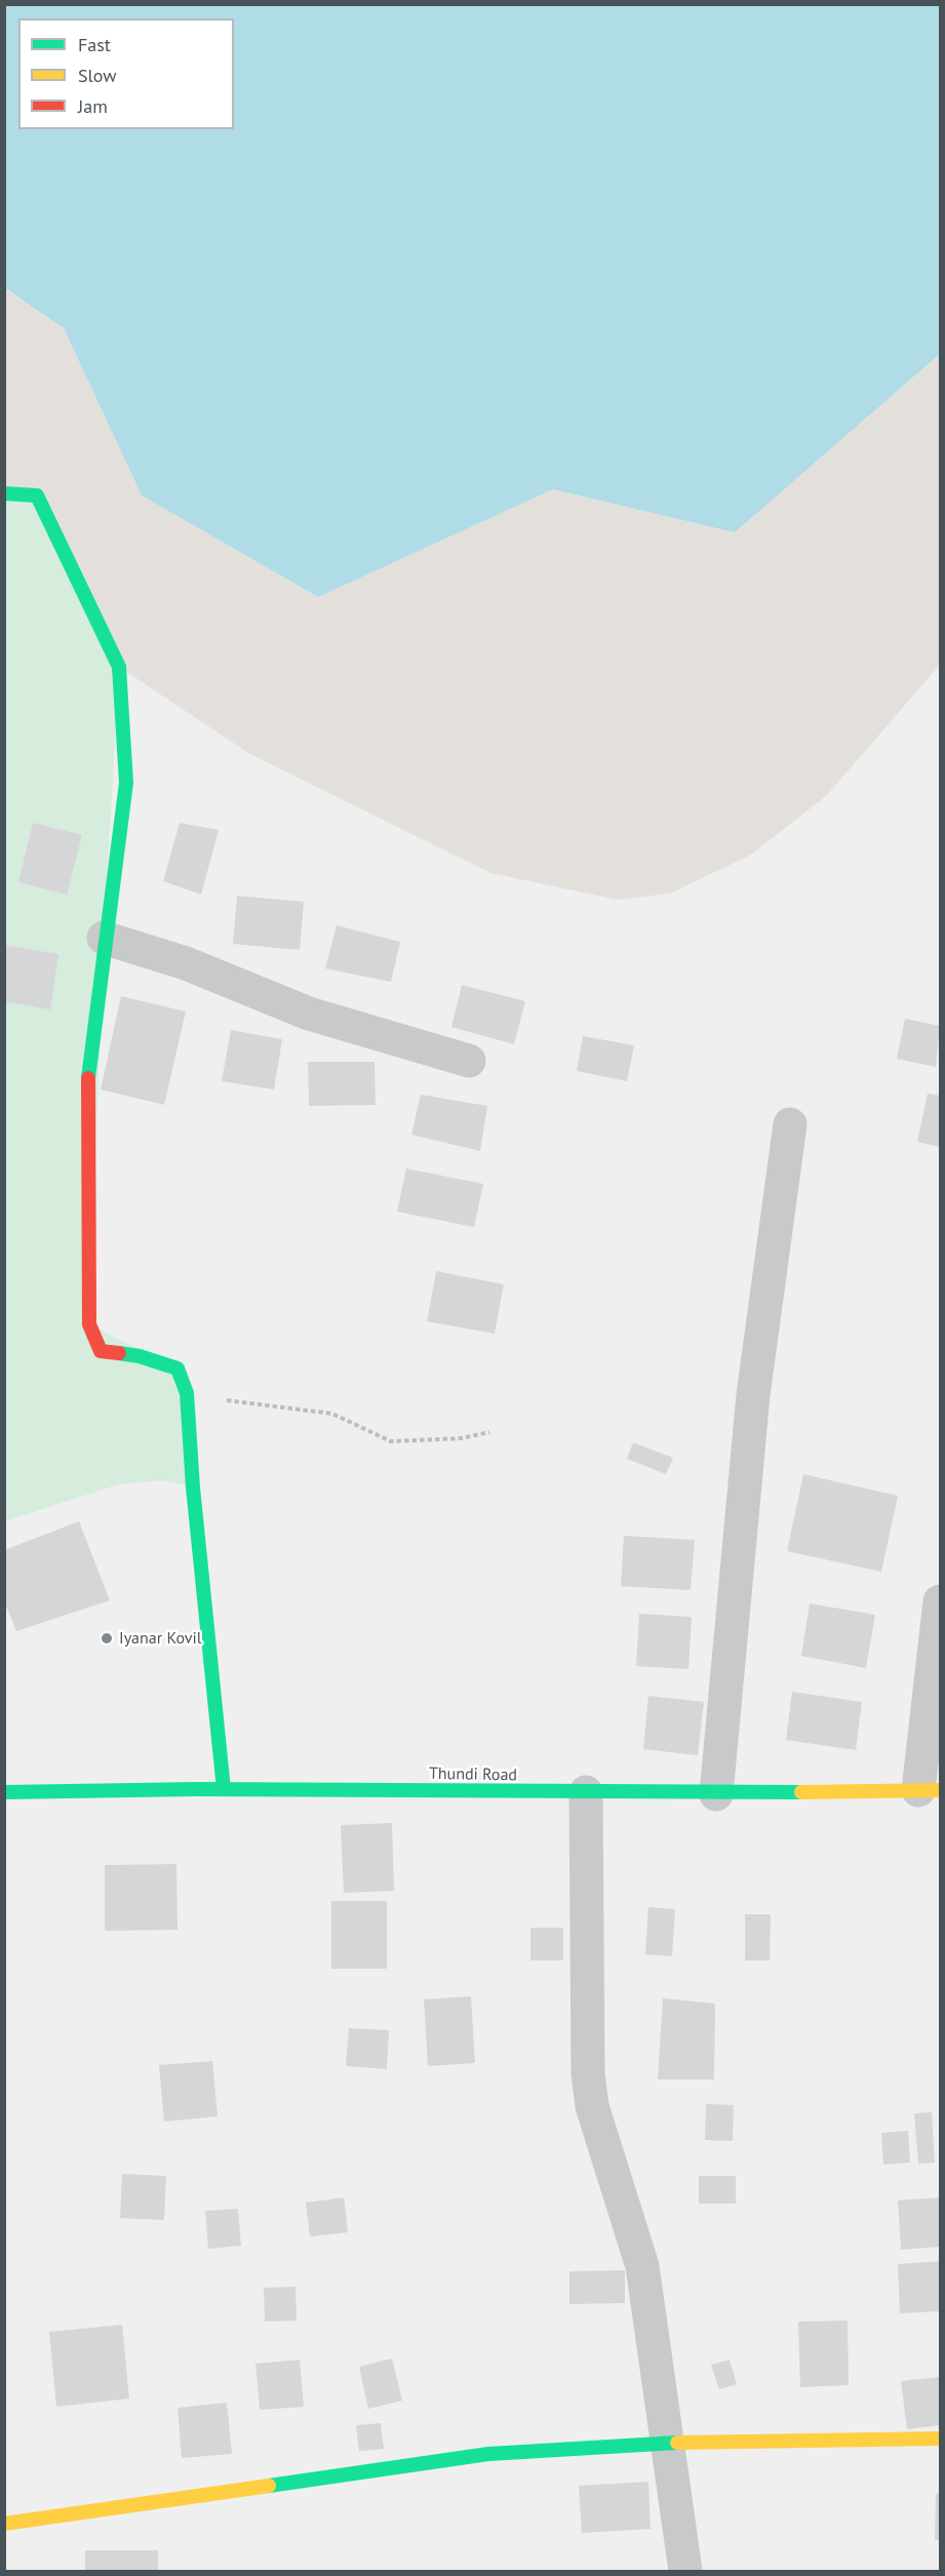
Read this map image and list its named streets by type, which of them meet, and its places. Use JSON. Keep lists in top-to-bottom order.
{
  "streets": {
    "street": ["Thundi Road"]
  },
  "places": ["Iyanar Kovil"],
  "legend": ["Fast", "Slow", "Jam"]
}
